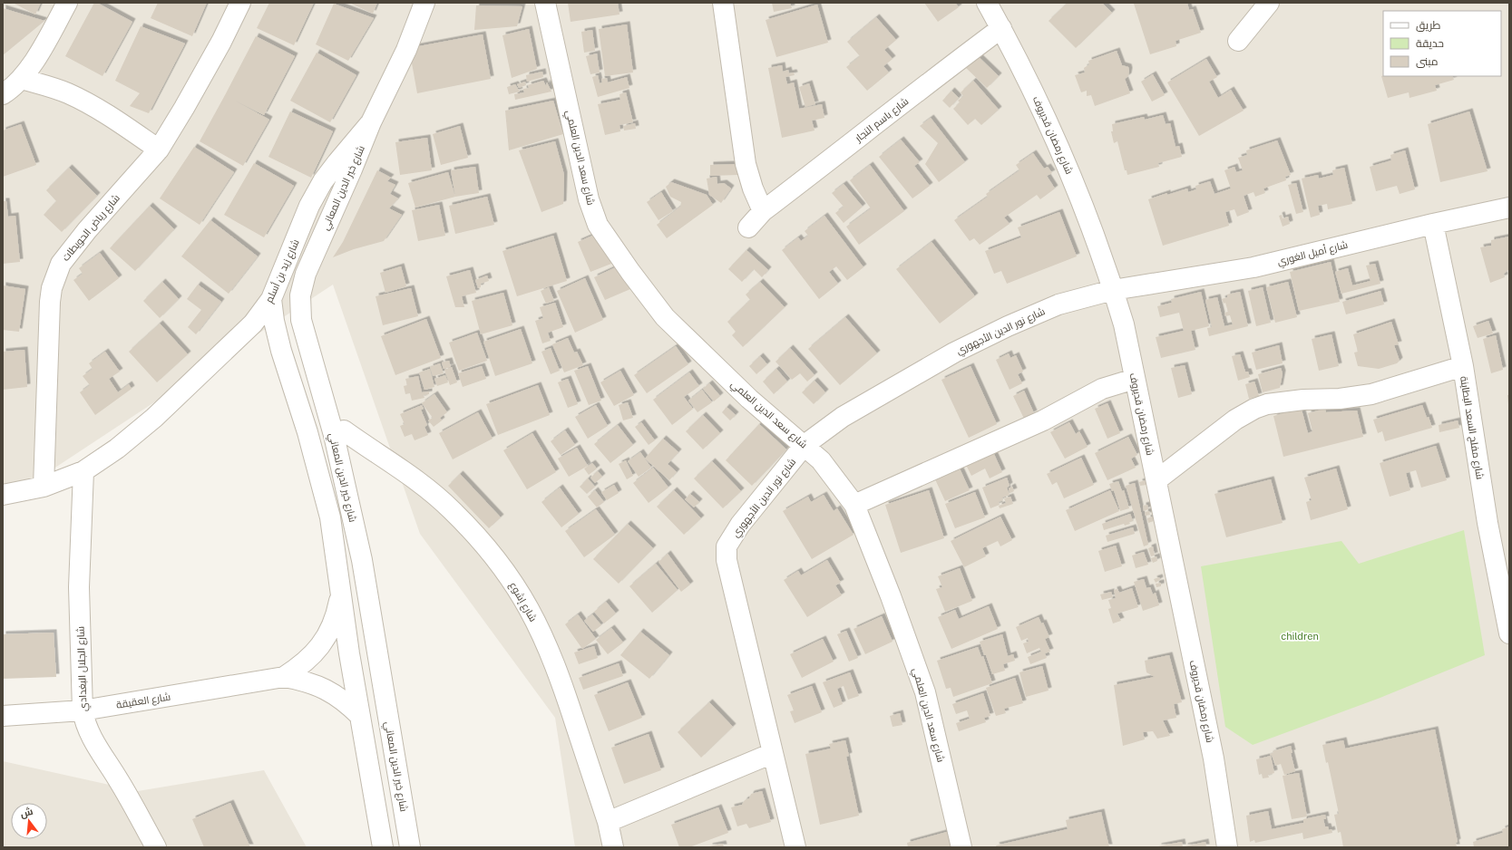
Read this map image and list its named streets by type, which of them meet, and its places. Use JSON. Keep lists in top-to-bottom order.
{
  "streets": {
    "street": [
      "شارع باسم النجار",
      "شارع رمضان قديروف",
      "شارع سعد الدين العلمي",
      "شارع خير الدين المعاني",
      "شارع رياض الحويطات",
      "شارع أميل الغوري",
      "شارع زيد بن أسلم",
      "شارع نور الدين الأجهوري",
      "شارع مفلح السعد البطاينة",
      "شارع إشوع",
      "شارع الجلال البغدادي",
      "شارع العقيقة"
    ]
  },
  "crossings": [
    ["شارع باسم النجار", "شارع رمضان قديروف"],
    ["شارع رمضان قديروف", "شارع أميل الغوري"],
    ["شارع رمضان قديروف", "شارع نور الدين الأجهوري"],
    ["شارع سعد الدين العلمي", "شارع نور الدين الأجهوري"],
    ["شارع خير الدين المعاني", "شارع زيد بن أسلم"],
    ["شارع خير الدين المعاني", "شارع إشوع"],
    ["شارع خير الدين المعاني", "شارع العقيقة"],
    ["شارع رياض الحويطات", "شارع زيد بن أسلم"],
    ["شارع أميل الغوري", "شارع نور الدين الأجهوري"],
    ["شارع أميل الغوري", "شارع مفلح السعد البطاينة"],
    ["شارع زيد بن أسلم", "شارع الجلال البغدادي"],
    ["شارع الجلال البغدادي", "شارع العقيقة"]
  ],
  "parks": ["children"],
  "legend": ["طريق", "حديقة", "مبنى"],
  "north": "top"
}
